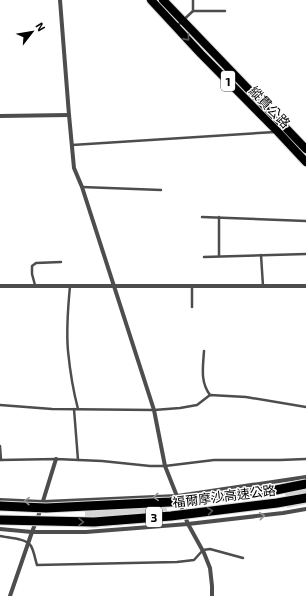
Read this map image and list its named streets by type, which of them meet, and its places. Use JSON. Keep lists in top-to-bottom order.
{
  "streets": {
    "highway": ["福爾摩沙高速公路", "3"],
    "main road": ["1", "縱貫公路"]
  },
  "north": "top right"
}
